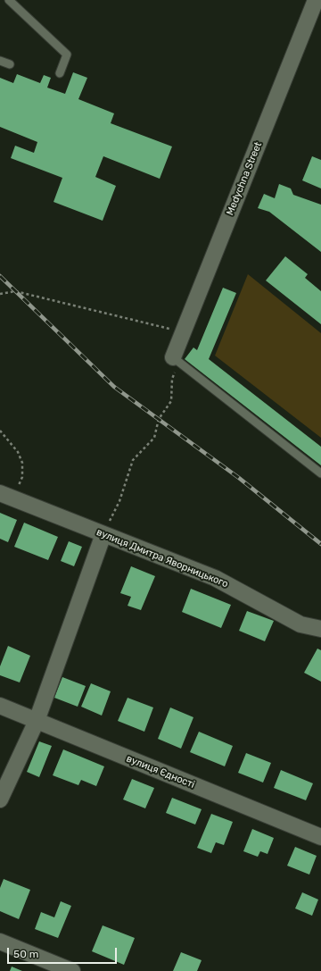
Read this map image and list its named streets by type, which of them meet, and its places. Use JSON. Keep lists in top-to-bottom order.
{
  "streets": {
    "street": ["Medychna Street", "вулиця Дмитра Яворницького", "вулиця Єдності"]
  },
  "scale_bar": "50 m"
}
